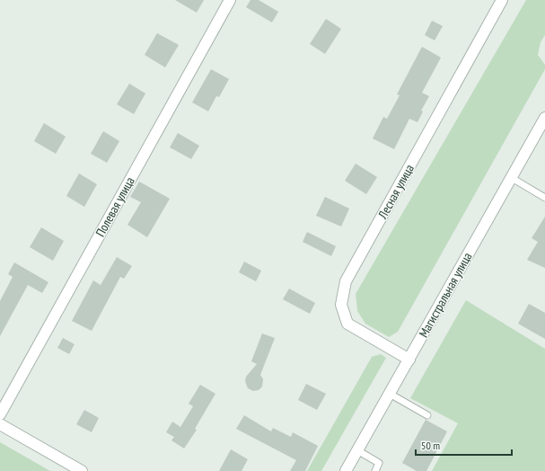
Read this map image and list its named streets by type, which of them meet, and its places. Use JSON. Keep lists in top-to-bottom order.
{
  "streets": {
    "street": ["Лесная улица", "Полевая улица", "Магистральная улица"]
  },
  "crossings": [
    ["Лесная улица", "Магистральная улица"]
  ],
  "scale_bar": "50 m"
}
